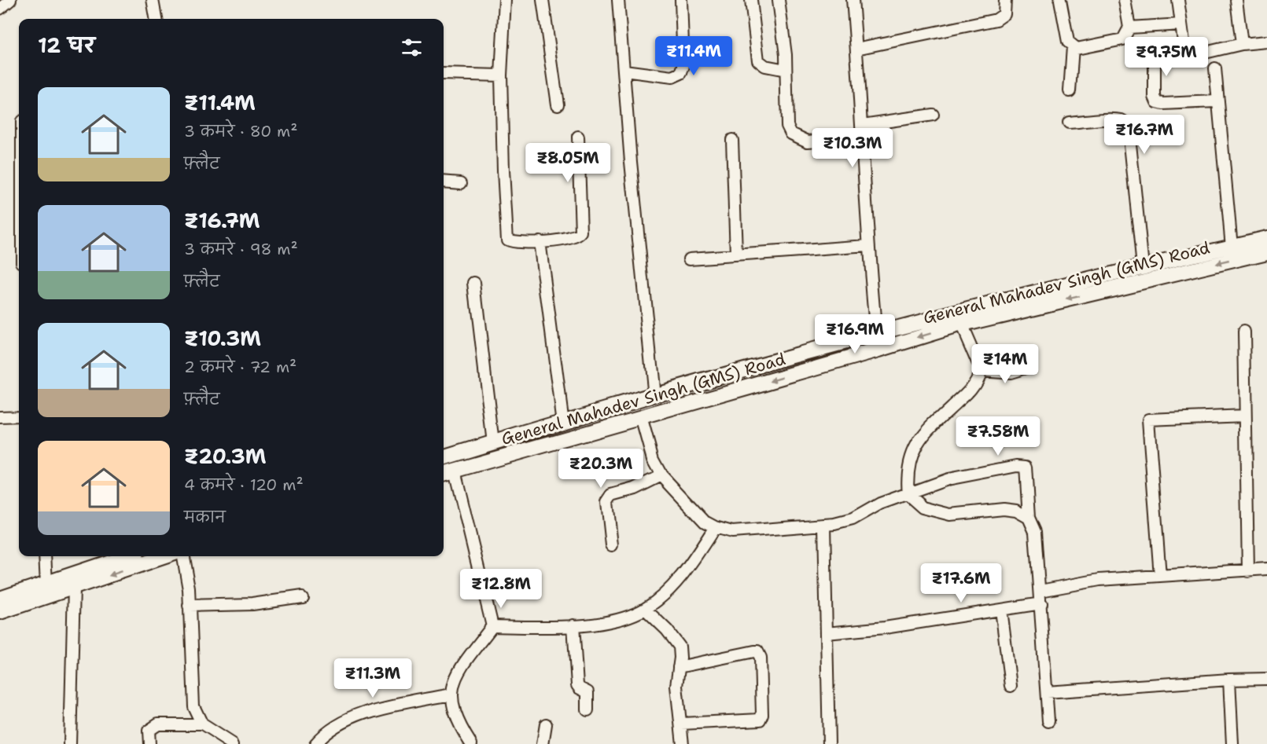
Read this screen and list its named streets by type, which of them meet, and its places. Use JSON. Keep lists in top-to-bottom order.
{
  "streets": {
    "street": ["General Mahadev Singh (GMS) Road"]
  },
  "page": {
    "heading": "12 घर",
    "price": [
      "₹11.4M",
      "₹9.75M",
      "₹16.7M",
      "₹10.3M",
      "₹8.05M",
      "₹16.9M",
      "₹14M",
      "₹7.58M",
      "₹20.3M",
      "₹17.6M",
      "₹12.8M",
      "₹11.3M"
    ],
    "list": [
      {
        "name": "₹11.4M",
        "note": "3 कमरे · 80 m² · फ़्लैट"
      },
      {
        "name": "₹16.7M",
        "note": "3 कमरे · 98 m² · फ़्लैट"
      },
      {
        "name": "₹10.3M",
        "note": "2 कमरे · 72 m² · फ़्लैट"
      },
      {
        "name": "₹20.3M",
        "note": "4 कमरे · 120 m² · मकान"
      }
    ]
  }
}
